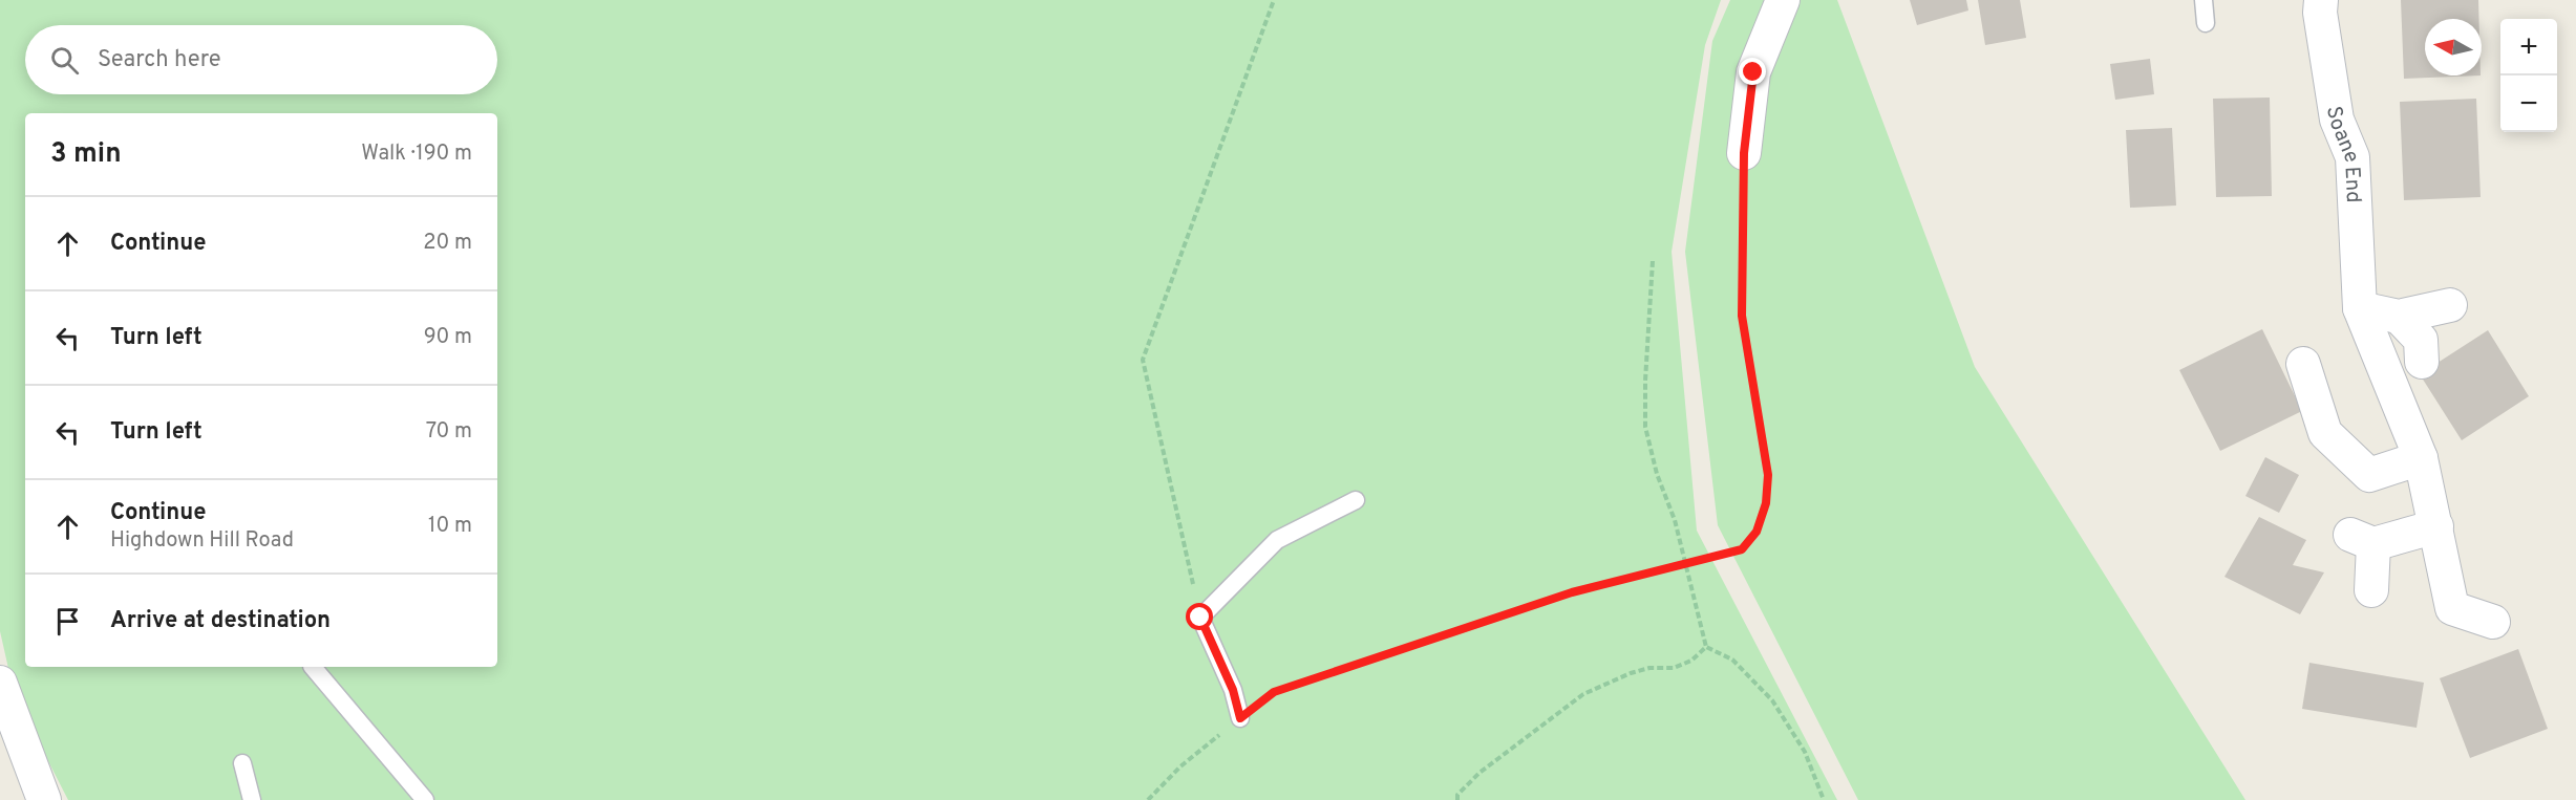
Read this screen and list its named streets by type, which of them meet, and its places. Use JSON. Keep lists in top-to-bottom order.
{
  "streets": {
    "street": ["Soane End"]
  },
  "north": "left",
  "page": {
    "map_buttons": ["+", "−"],
    "search": "Search here",
    "heading": ["3 min", "Walk · 190 m"],
    "list": [
      ["Continue", "20 m"],
      ["Turn left", "90 m"],
      ["Turn left", "70 m"],
      ["Continue", "Highdown Hill Road", "10 m"],
      "Arrive at destination"
    ]
  }
}
